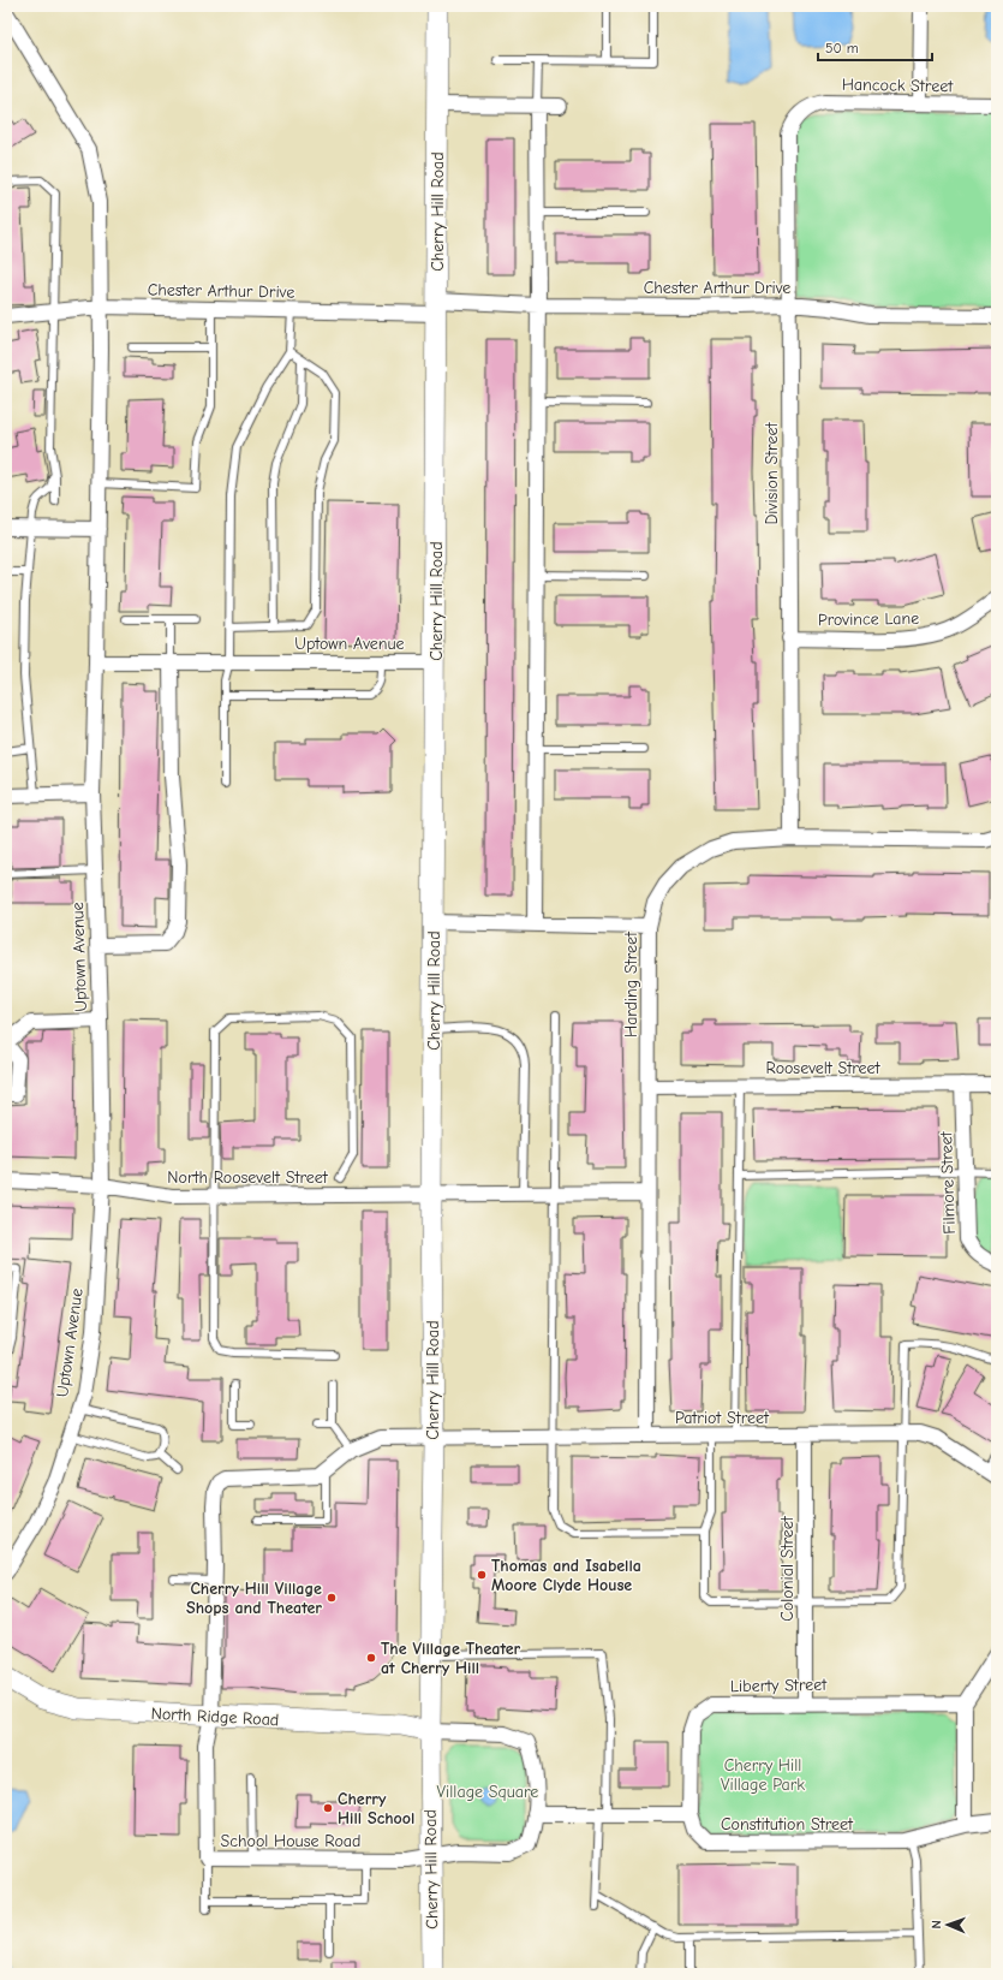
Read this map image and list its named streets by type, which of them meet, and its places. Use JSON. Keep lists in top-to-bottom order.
{
  "streets": {
    "main road": ["Cherry Hill Road", "North Ridge Road"],
    "street": [
      "Hancock Street",
      "Chester Arthur Drive",
      "Division Street",
      "Province Lane",
      "Uptown Avenue",
      "Harding Street",
      "Roosevelt Street",
      "North Roosevelt Street",
      "Filmore Street",
      "Patriot Street",
      "Colonial Street",
      "Liberty Street",
      "Constitution Street",
      "School House Road"
    ]
  },
  "crossings": [
    ["Hancock Street", "Division Street"],
    ["Cherry Hill Road", "Chester Arthur Drive"],
    ["Cherry Hill Road", "Uptown Avenue"],
    ["Cherry Hill Road", "North Roosevelt Street"],
    ["Cherry Hill Road", "Patriot Street"],
    ["Cherry Hill Road", "North Ridge Road"],
    ["Cherry Hill Road", "School House Road"],
    ["Chester Arthur Drive", "Division Street"],
    ["Division Street", "Province Lane"],
    ["Division Street", "Harding Street"],
    ["Uptown Avenue", "North Roosevelt Street"],
    ["Harding Street", "Roosevelt Street"],
    ["Harding Street", "Patriot Street"],
    ["Roosevelt Street", "Filmore Street"],
    ["Patriot Street", "Colonial Street"],
    ["Patriot Street", "School House Road"],
    ["Colonial Street", "Liberty Street"],
    ["Liberty Street", "Constitution Street"],
    ["North Ridge Road", "School House Road"]
  ],
  "parks": ["Cherry Hill Village Park", "Village Square"],
  "places": [
    "Thomas and Isabella Moore Clyde House",
    "Cherry Hill Village Shops and Theater",
    "The Village Theater at Cherry Hill",
    "Cherry Hill School"
  ],
  "scale_bar": "50 m",
  "north": "left"
}
